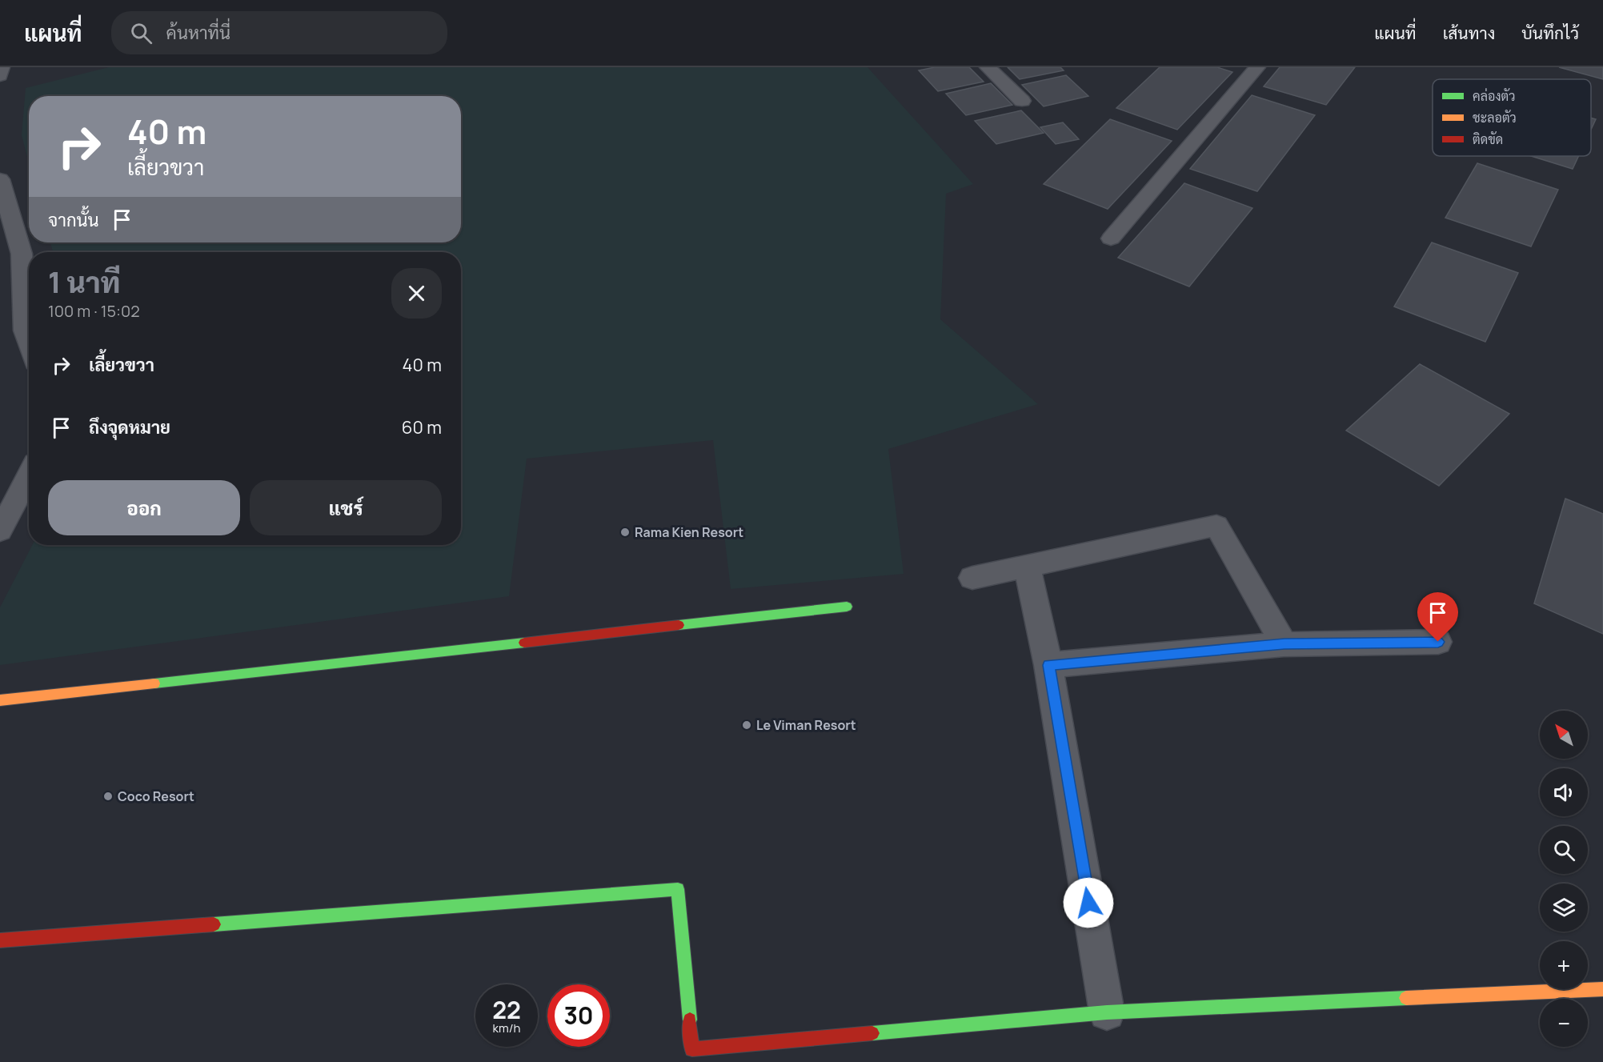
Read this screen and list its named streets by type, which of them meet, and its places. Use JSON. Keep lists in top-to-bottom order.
{
  "places": ["Rama Kien Resort", "Le Viman Resort", "Coco Resort"],
  "legend": ["คล่องตัว", "ชะลอตัว", "ติดขัด"],
  "north": "top left",
  "page": {
    "header": "แผนที่",
    "search": "ค้นหาที่นี่",
    "nav": ["แผนที่", "เส้นทาง", "บันทึกไว้"],
    "turn": ["40 m", "เลี้ยวขวา"],
    "then": "จากนั้น",
    "heading": ["1 นาที", "100 m · 15:02"],
    "list": [
      {
        "name": "เลี้ยวขวา",
        "value": "40 m"
      },
      {
        "name": "ถึงจุดหมาย",
        "value": "60 m"
      }
    ],
    "buttons": ["ออก", "แชร์"],
    "map_buttons": ["+", "−"],
    "speed": "22 km/h",
    "limit": "30"
  }
}
